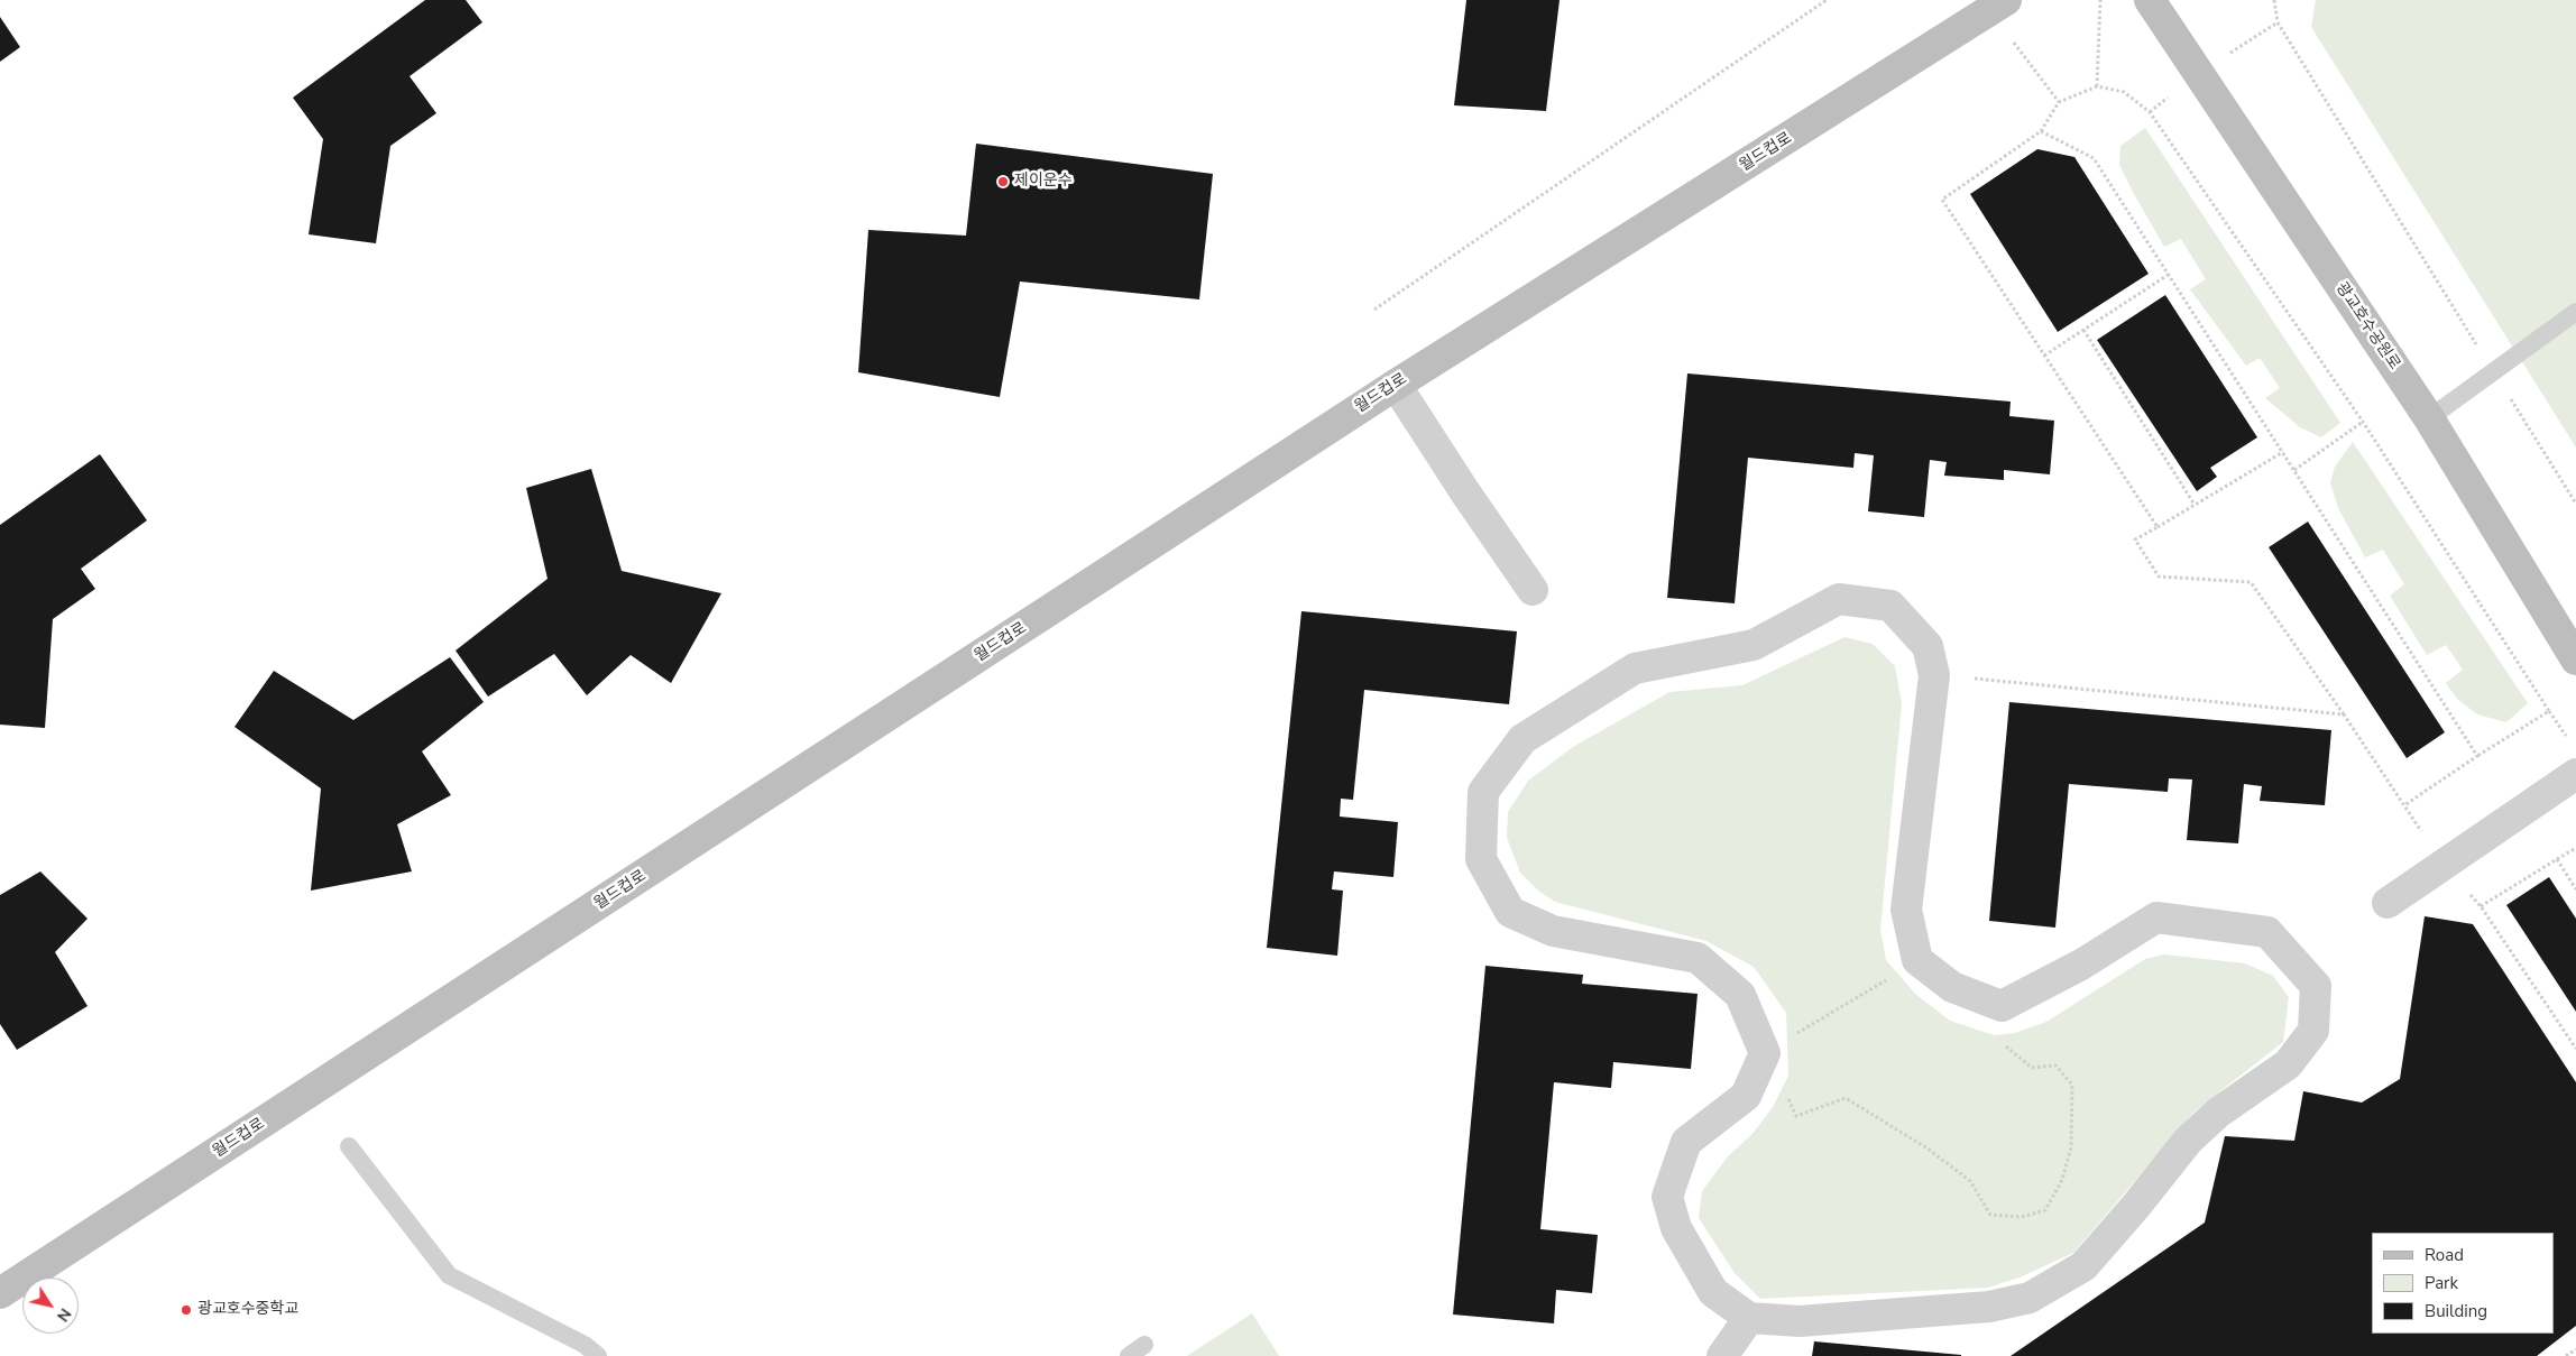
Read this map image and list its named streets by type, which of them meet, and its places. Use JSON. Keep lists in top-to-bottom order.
{
  "streets": {
    "street": ["월드컵로", "광교호수공원로"]
  },
  "places": ["제이운수", "광교호수중학교"],
  "legend": ["Road", "Park", "Building"],
  "north": "bottom right"
}
